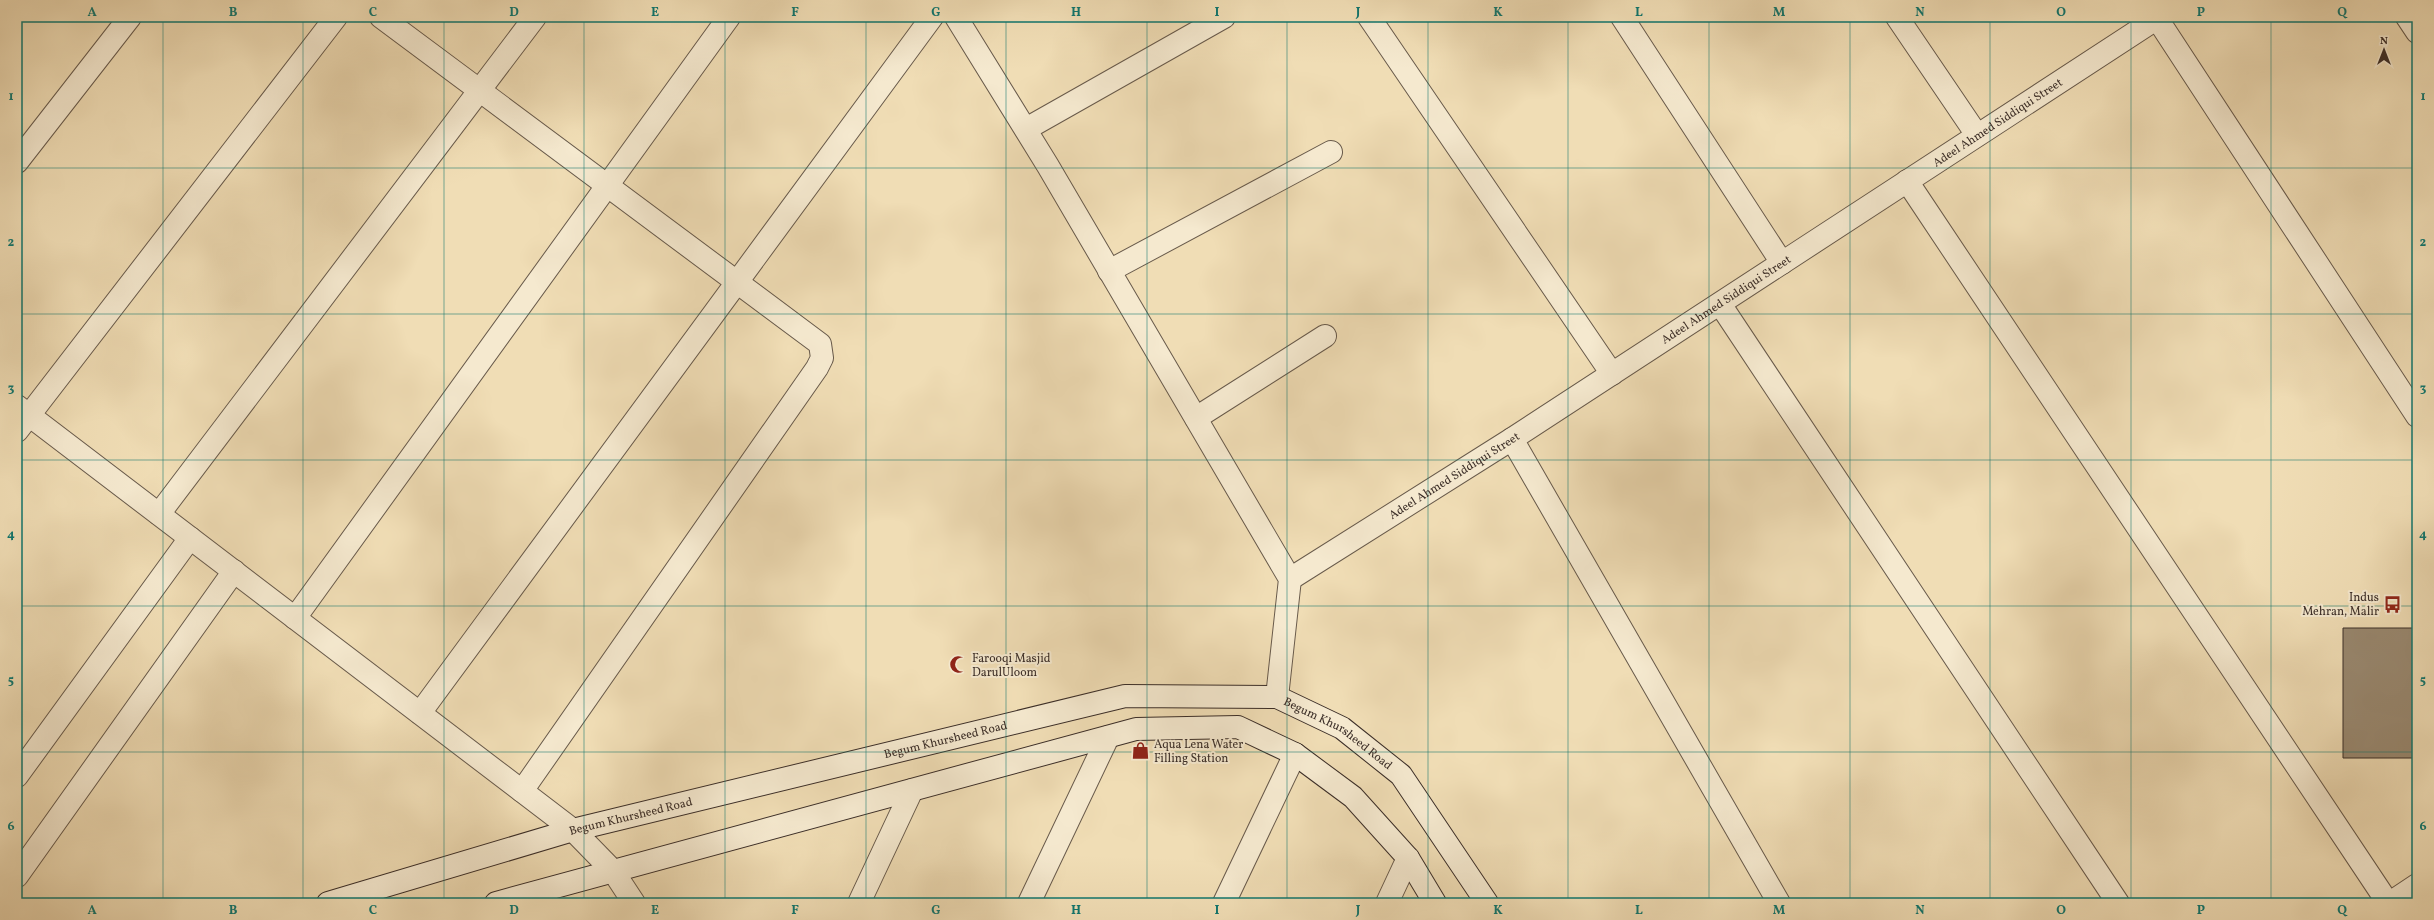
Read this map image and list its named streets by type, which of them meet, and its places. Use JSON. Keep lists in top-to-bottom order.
{
  "streets": {
    "street": ["Adeel Ahmed Siddiqui Street", "Begum Khursheed Road"]
  },
  "places": {
    "bus stop": ["Indus Mehran, Malir"],
    "mosque": ["Farooqi Masjid DarulUloom"],
    "shop": ["Aqua Lena Water Filling Station"]
  },
  "north": "top",
  "grid": {
    "columns": [
      "A",
      "B",
      "C",
      "D",
      "E",
      "F",
      "G",
      "H",
      "I",
      "J",
      "K",
      "L",
      "M",
      "N",
      "O",
      "P",
      "Q"
    ],
    "rows": [
      "1",
      "2",
      "3",
      "4",
      "5",
      "6"
    ]
  }
}
